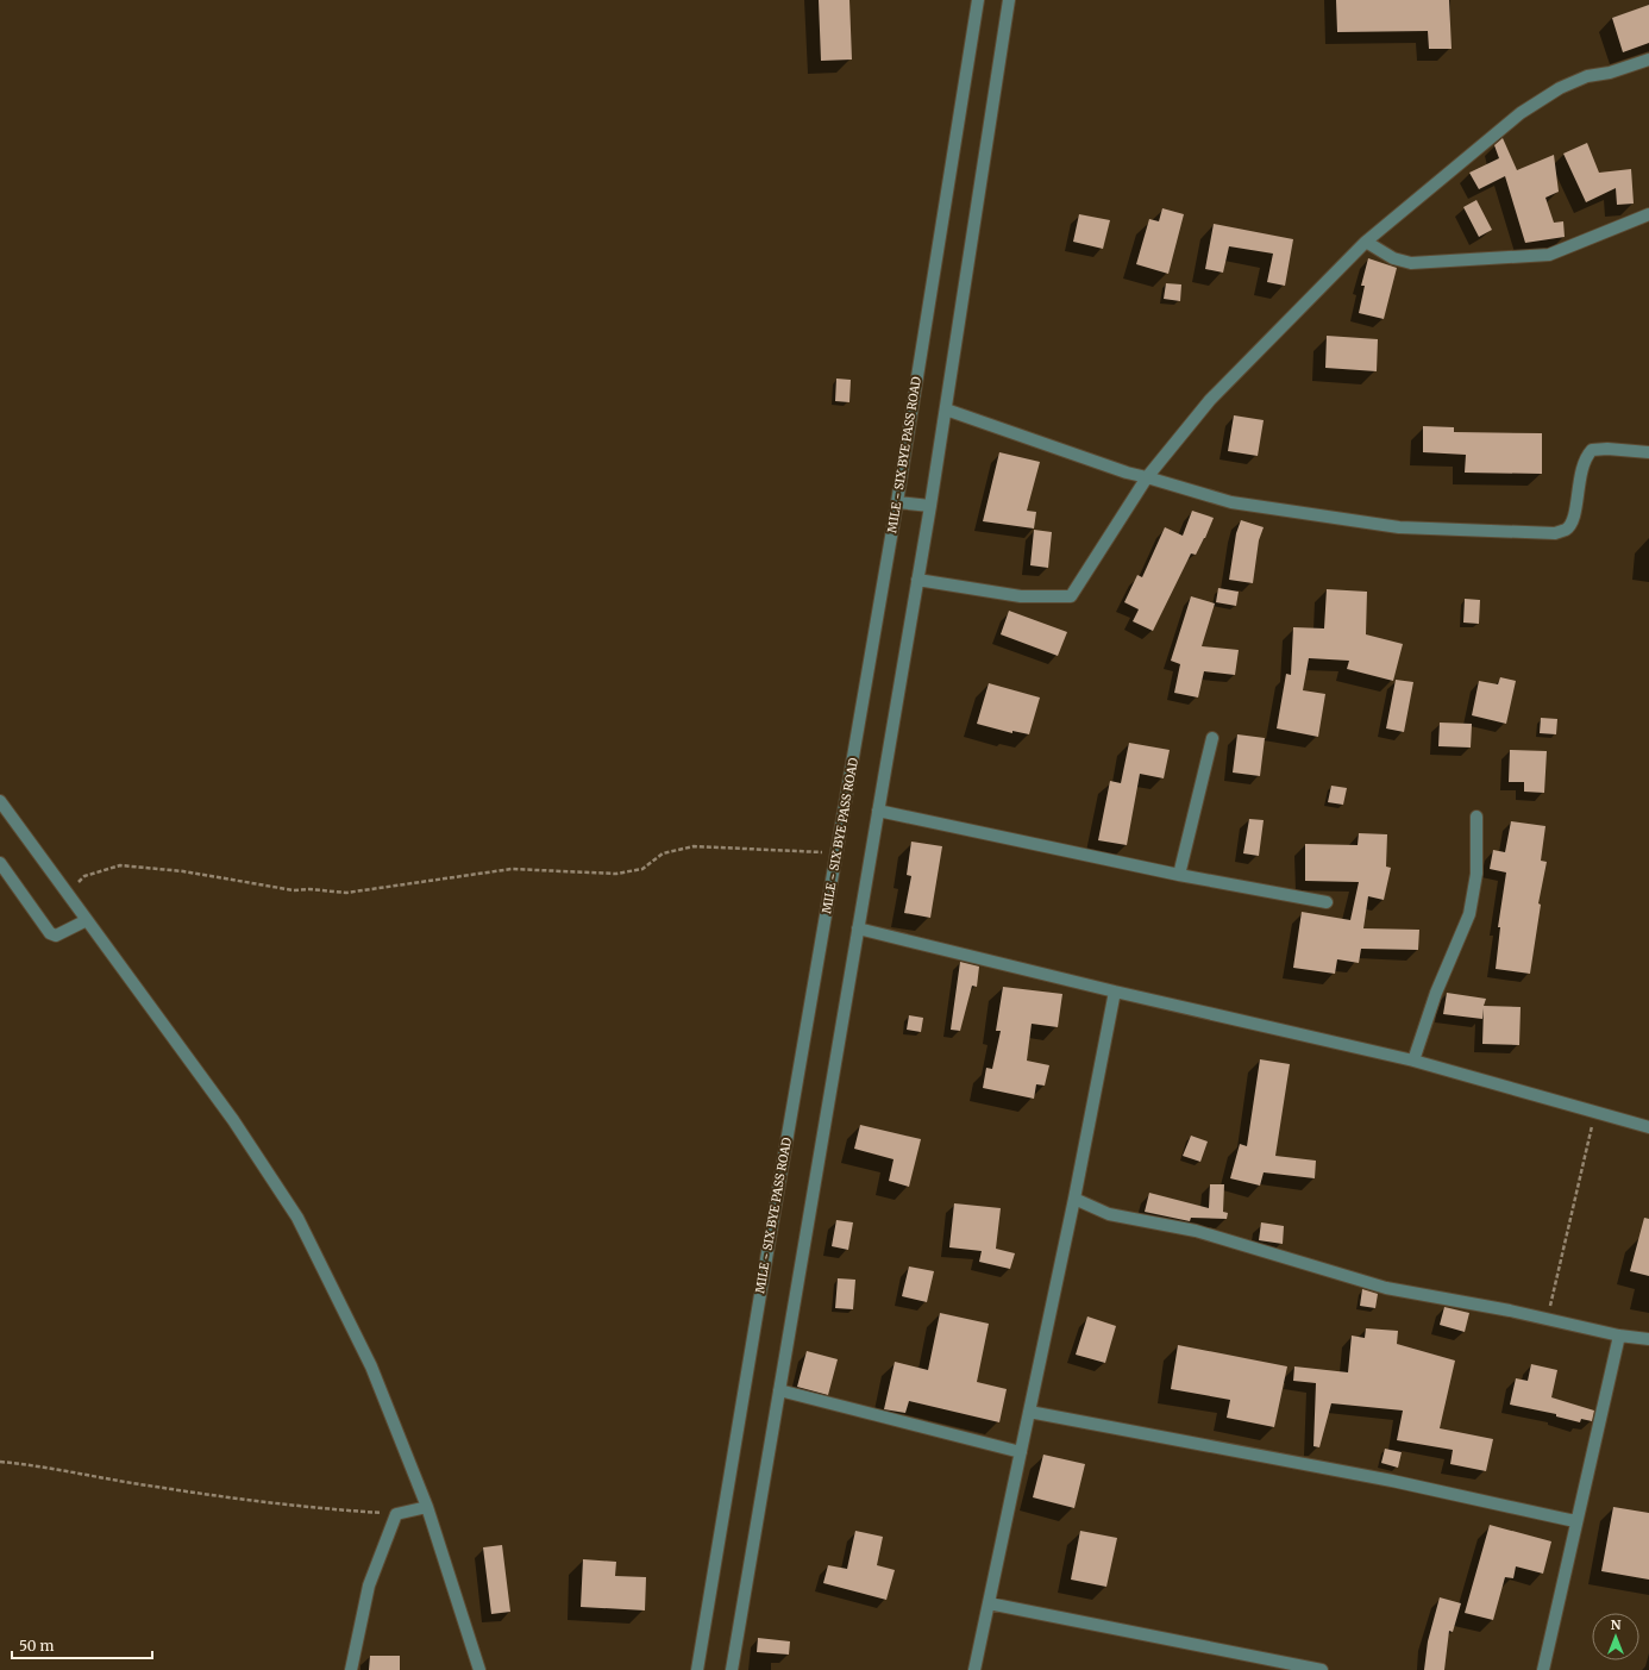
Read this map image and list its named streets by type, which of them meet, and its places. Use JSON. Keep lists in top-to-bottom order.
{
  "streets": {
    "street": ["MILE - SIX BYE PASS ROAD"]
  },
  "scale_bar": "50 m",
  "north": "top"
}
